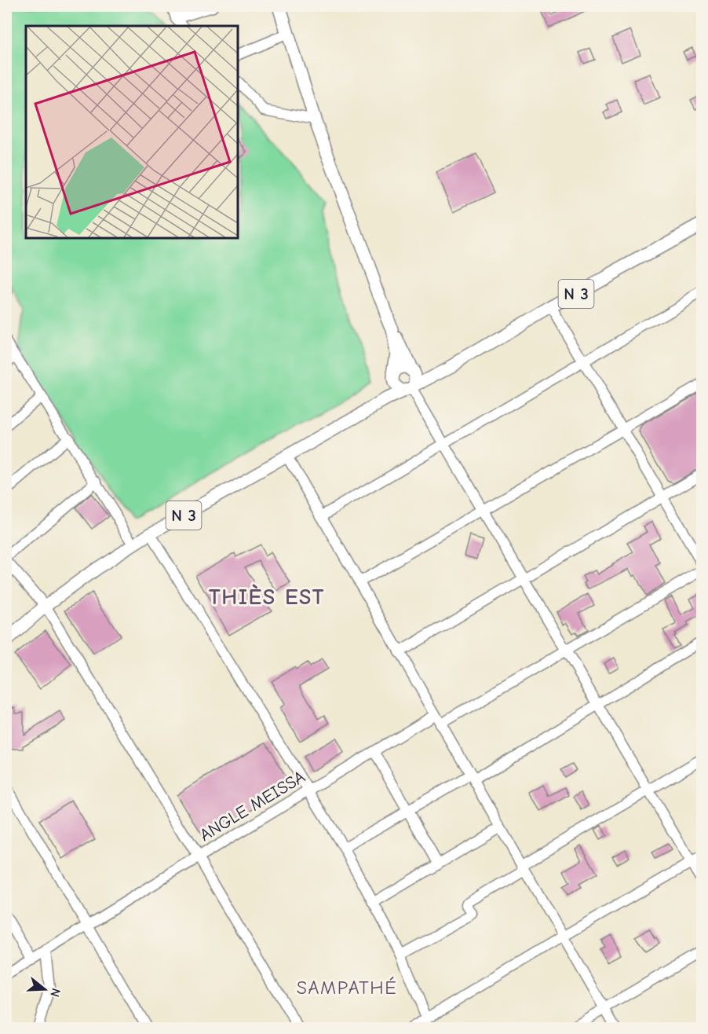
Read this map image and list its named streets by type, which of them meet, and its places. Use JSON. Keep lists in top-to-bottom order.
{
  "streets": {
    "main road": ["N 3"],
    "street": ["ANGLE MEISSA"]
  },
  "districts": ["THIÈS EST", "SAMPATHÉ"],
  "north": "right"
}
